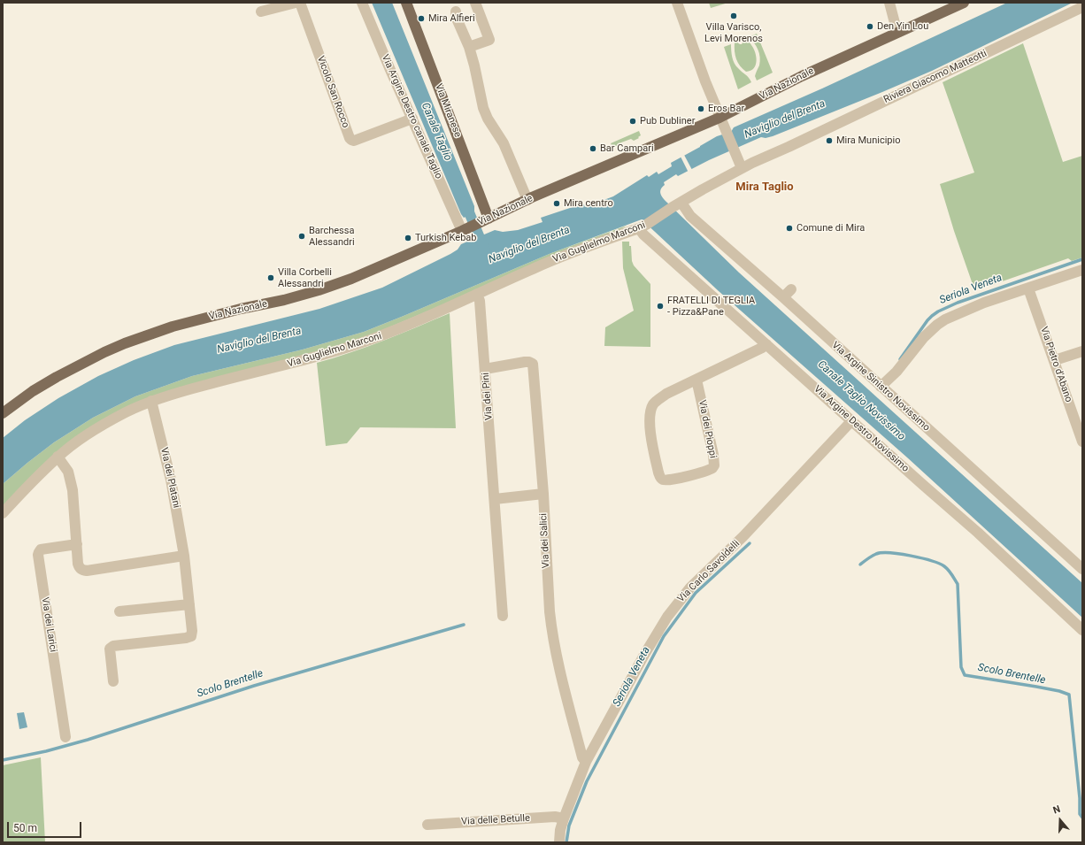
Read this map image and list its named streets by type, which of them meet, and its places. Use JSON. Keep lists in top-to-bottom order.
{
  "streets": {
    "main road": ["Via Nazionale", "Via Miranese"],
    "street": [
      "Riviera Giacomo Matteotti",
      "Vicolo San Rocco",
      "Via Argine Destro canale Taglio",
      "Via Guglielmo Marconi",
      "Via Pietro d'Abano",
      "Via Argine Sinistro Novissimo",
      "Via dei Pini",
      "Via dei Pioppi",
      "Via Argine Destro Novissimo",
      "Via dei Platani",
      "Via dei Salici",
      "Via Carlo Savoldelli",
      "Via dei Larici",
      "Via delle Betulle"
    ]
  },
  "crossings": [
    ["Riviera Giacomo Matteotti", "Via Guglielmo Marconi"],
    ["Via Nazionale", "Via Miranese"],
    ["Via Nazionale", "Via Argine Destro canale Taglio"],
    ["Vicolo San Rocco", "Via Argine Destro canale Taglio"],
    ["Via Guglielmo Marconi", "Via Argine Sinistro Novissimo"],
    ["Via Guglielmo Marconi", "Via dei Pini"],
    ["Via Guglielmo Marconi", "Via Argine Destro Novissimo"],
    ["Via Guglielmo Marconi", "Via dei Platani"],
    ["Via dei Pini", "Via dei Salici"],
    ["Via dei Pioppi", "Via Argine Destro Novissimo"],
    ["Via Argine Destro Novissimo", "Via Carlo Savoldelli"],
    ["Via dei Salici", "Via Carlo Savoldelli"],
    ["Via Carlo Savoldelli", "Via delle Betulle"]
  ],
  "districts": ["Mira Taglio"],
  "water": [
    "Naviglio del Brenta",
    "Canale Taglio",
    "Seriola Veneta",
    "Canale Taglio Novissimo",
    "Scolo Brentelle"
  ],
  "places": [
    "Villa Varisco, Levi Morenos",
    "Mira Alfieri",
    "Den Yin Lou",
    "Eros Bar",
    "Pub Dubliner",
    "Mira Municipio",
    "Bar Campari",
    "Mira centro",
    "Comune di Mira",
    "Barchessa Alessandri",
    "Turkish Kebab",
    "Villa Corbelli Alessandri",
    "FRATELLI DI TEGLIA - Pizza&Pane"
  ],
  "scale_bar": "50 m",
  "north": "top"
}
